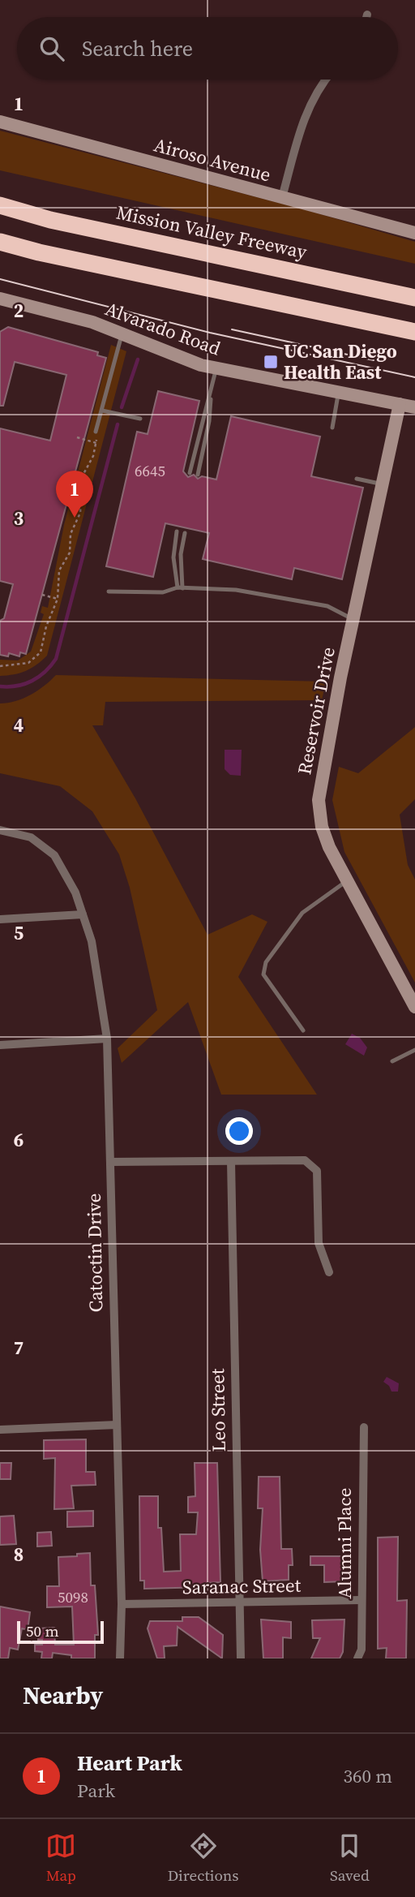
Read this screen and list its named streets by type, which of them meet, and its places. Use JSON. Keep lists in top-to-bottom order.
{
  "streets": {
    "highway": ["Mission Valley Freeway"],
    "street": [
      "Airoso Avenue",
      "Alvarado Road",
      "Reservoir Drive",
      "Catoctin Drive",
      "Leo Street",
      "Alumni Place",
      "Saranac Street"
    ]
  },
  "crossings": [
    ["Alvarado Road", "Reservoir Drive"],
    ["Catoctin Drive", "Saranac Street"],
    ["Leo Street", "Saranac Street"],
    ["Alumni Place", "Saranac Street"]
  ],
  "places": {
    "transit": ["UC San Diego Health East"]
  },
  "house_numbers": ["6645", "5098"],
  "scale_bar": "50 m",
  "page": {
    "search": "Search here",
    "pins": "1",
    "scale": "50 m",
    "heading": "Nearby",
    "list": [
      {
        "mark": "1",
        "name": "Heart Park",
        "note": "Park",
        "value": "360 m"
      }
    ],
    "nav": ["Map", "Directions", "Saved"]
  },
  "grid": {
    "rows": [
      "1",
      "2",
      "3",
      "4",
      "5",
      "6",
      "7",
      "8"
    ]
  }
}
